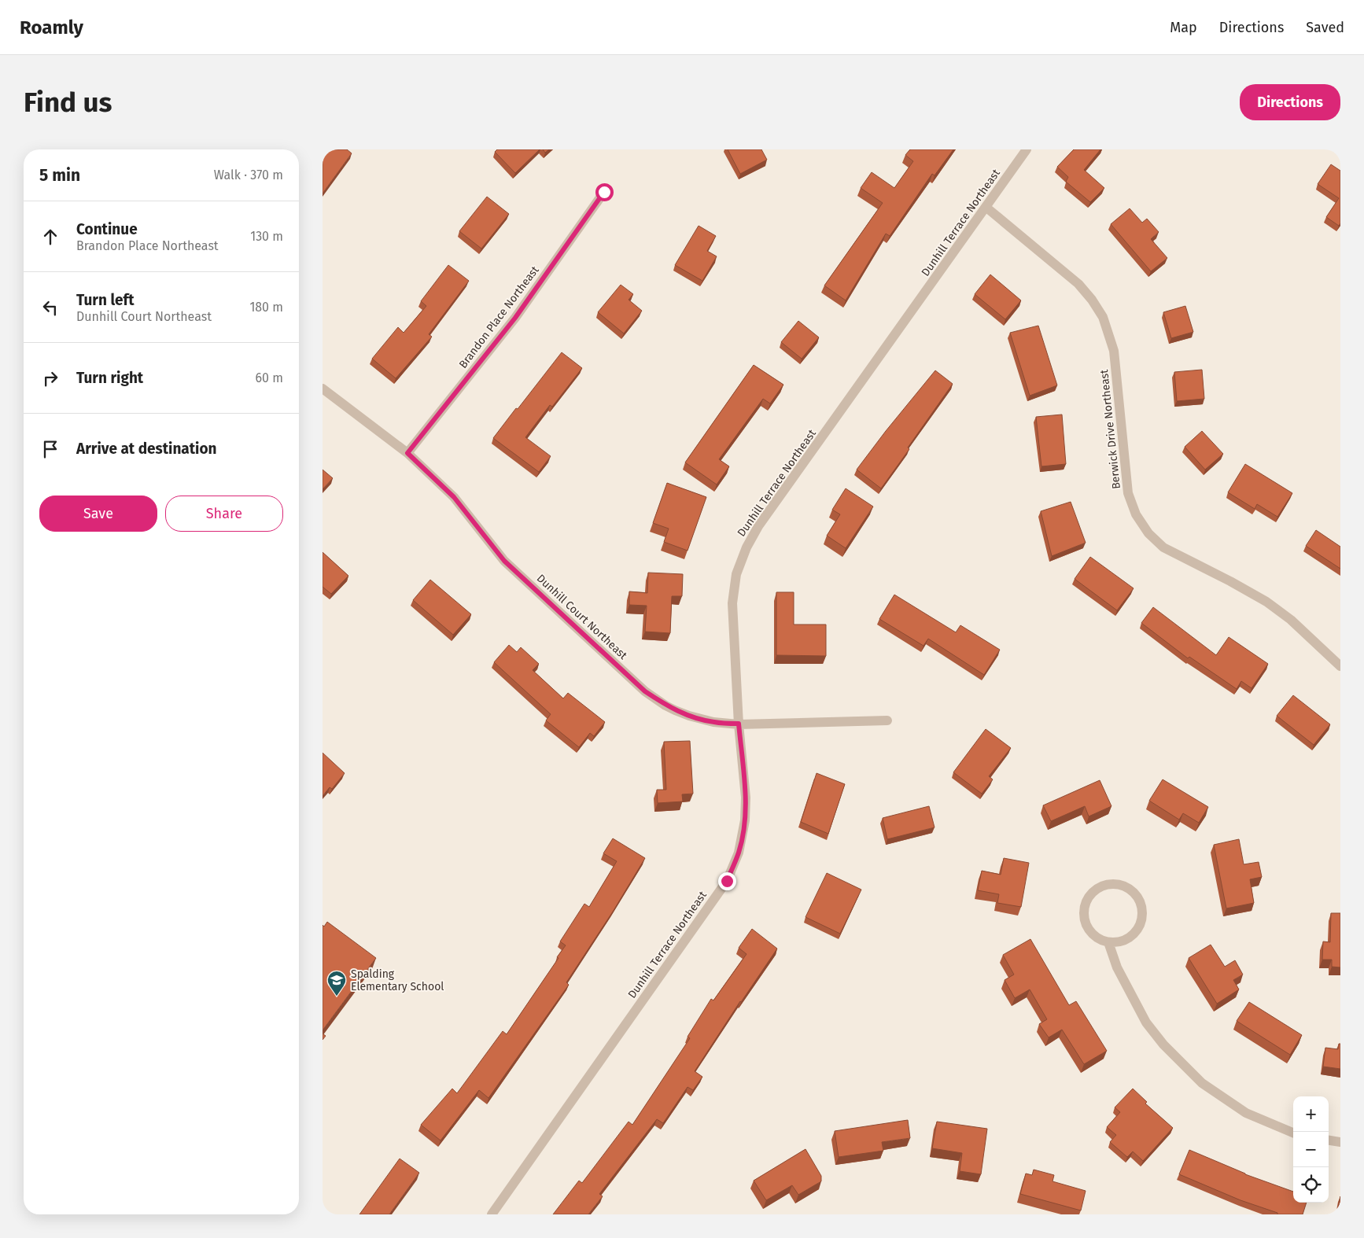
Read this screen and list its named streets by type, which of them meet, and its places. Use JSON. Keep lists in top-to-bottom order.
{
  "streets": {
    "street": [
      "Dunhill Terrace Northeast",
      "Brandon Place Northeast",
      "Berwick Drive Northeast",
      "Dunhill Court Northeast"
    ]
  },
  "crossings": [
    ["Dunhill Terrace Northeast", "Berwick Drive Northeast"],
    ["Dunhill Terrace Northeast", "Dunhill Court Northeast"],
    ["Brandon Place Northeast", "Dunhill Court Northeast"]
  ],
  "places": {
    "school or university": ["Spalding Elementary School"]
  },
  "page": {
    "header": "Roamly",
    "nav": ["Map", "Directions", "Saved"],
    "buttons": [
      "Directions",
      ["Save", "Share"]
    ],
    "title": "Find us",
    "heading": ["5 min", "Walk · 370 m"],
    "list": [
      ["Continue", "Brandon Place Northeast", "130 m"],
      ["Turn left", "Dunhill Court Northeast", "180 m"],
      ["Turn right", "60 m"],
      "Arrive at destination"
    ],
    "map_buttons": ["+", "−"]
  }
}
